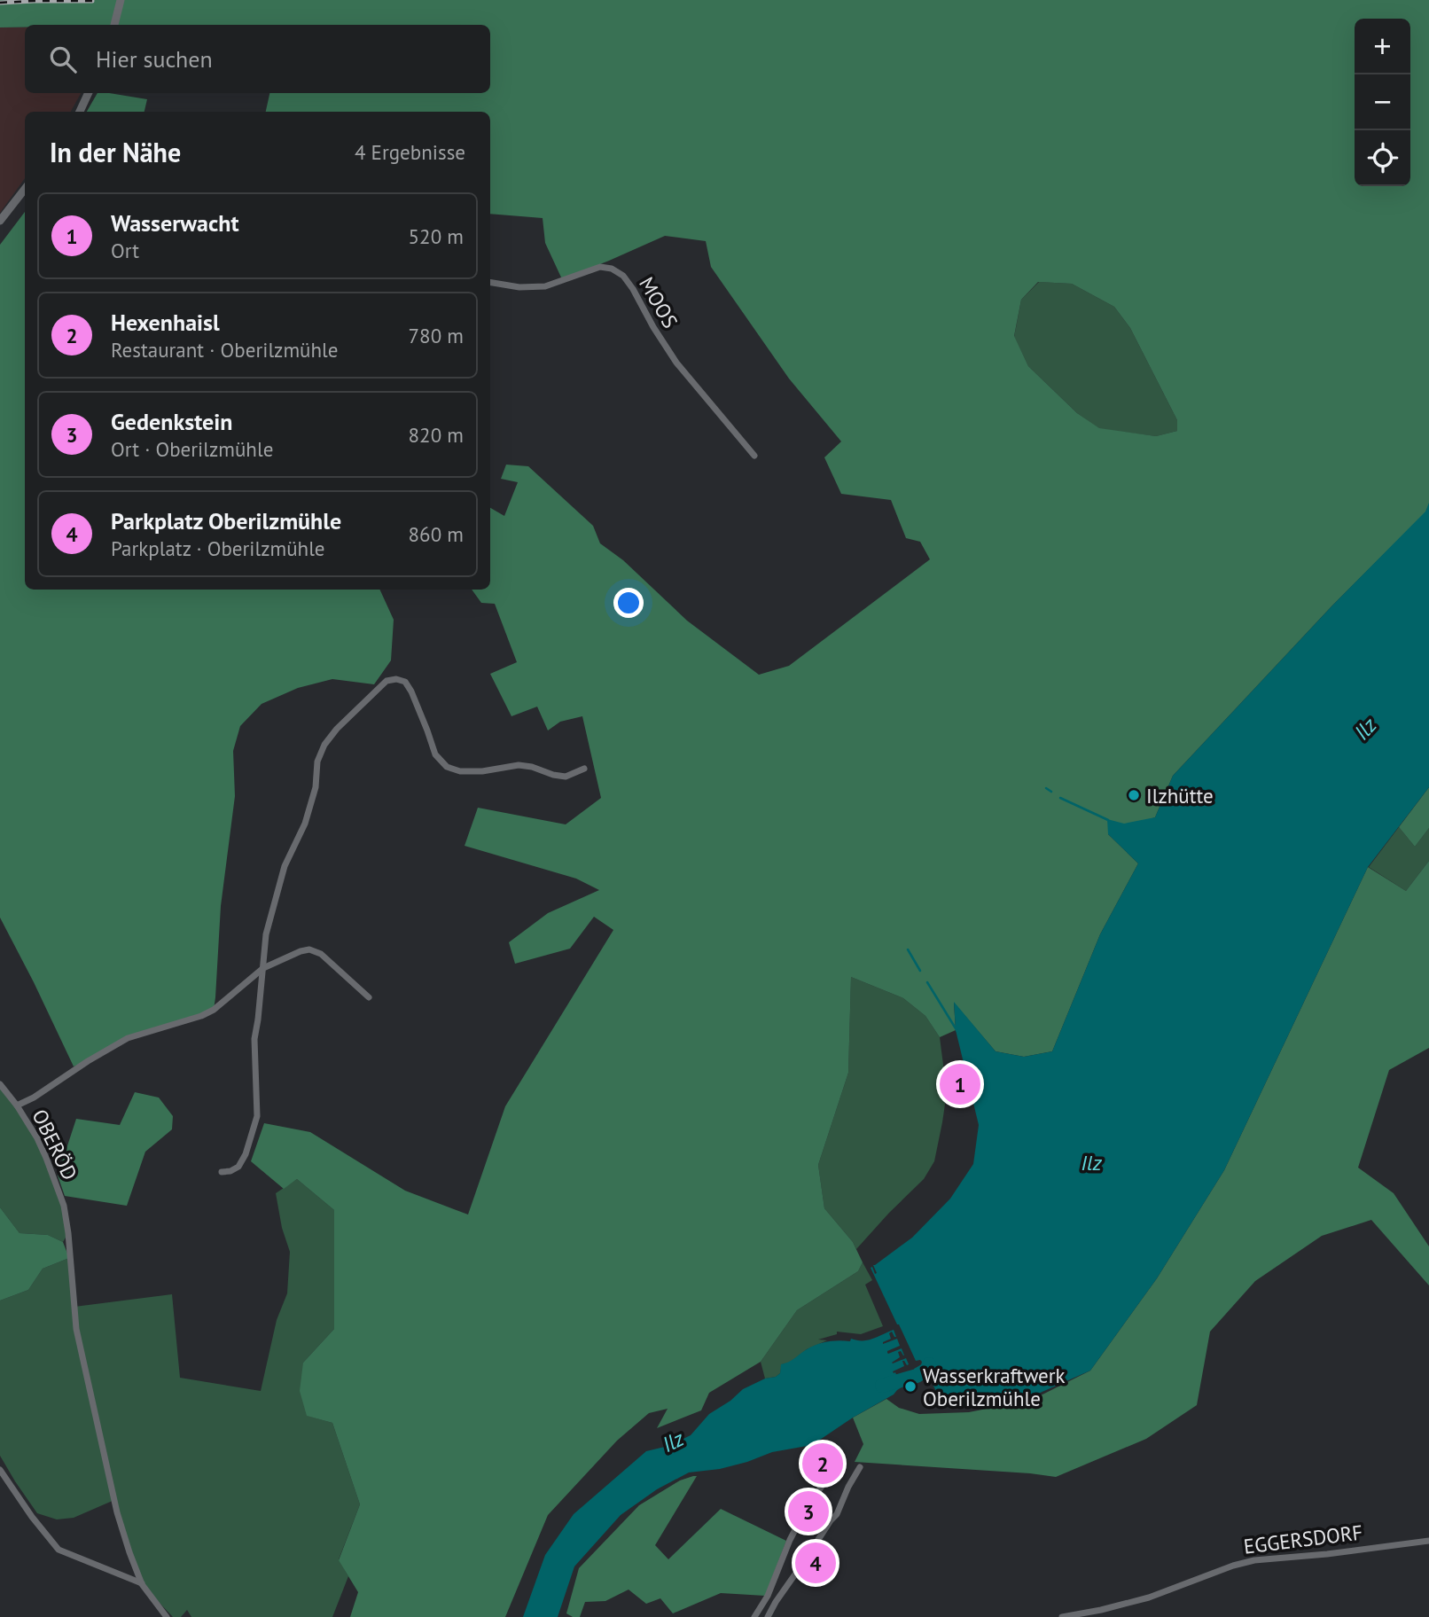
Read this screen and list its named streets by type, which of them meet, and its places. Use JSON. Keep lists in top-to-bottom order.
{
  "streets": {
    "street": ["MOOS", "OBERÖD", "EGGERSDORF"]
  },
  "water": ["Ilz"],
  "places": ["Ilzhütte", "Wasserkraftwerk Oberilzmühle"],
  "page": {
    "map_buttons": ["+", "−"],
    "search": "Hier suchen",
    "heading": ["In der Nähe", "4 Ergebnisse"],
    "list": [
      {
        "mark": "1",
        "name": "Wasserwacht",
        "note": "Ort",
        "value": "520 m"
      },
      {
        "mark": "2",
        "name": "Hexenhaisl",
        "note": "Restaurant · Oberilzmühle",
        "value": "780 m"
      },
      {
        "mark": "3",
        "name": "Gedenkstein",
        "note": "Ort · Oberilzmühle",
        "value": "820 m"
      },
      {
        "mark": "4",
        "name": "Parkplatz Oberilzmühle",
        "note": "Parkplatz · Oberilzmühle",
        "value": "860 m"
      }
    ],
    "pins": [
      "1",
      "2",
      "3",
      "4"
    ]
  }
}
